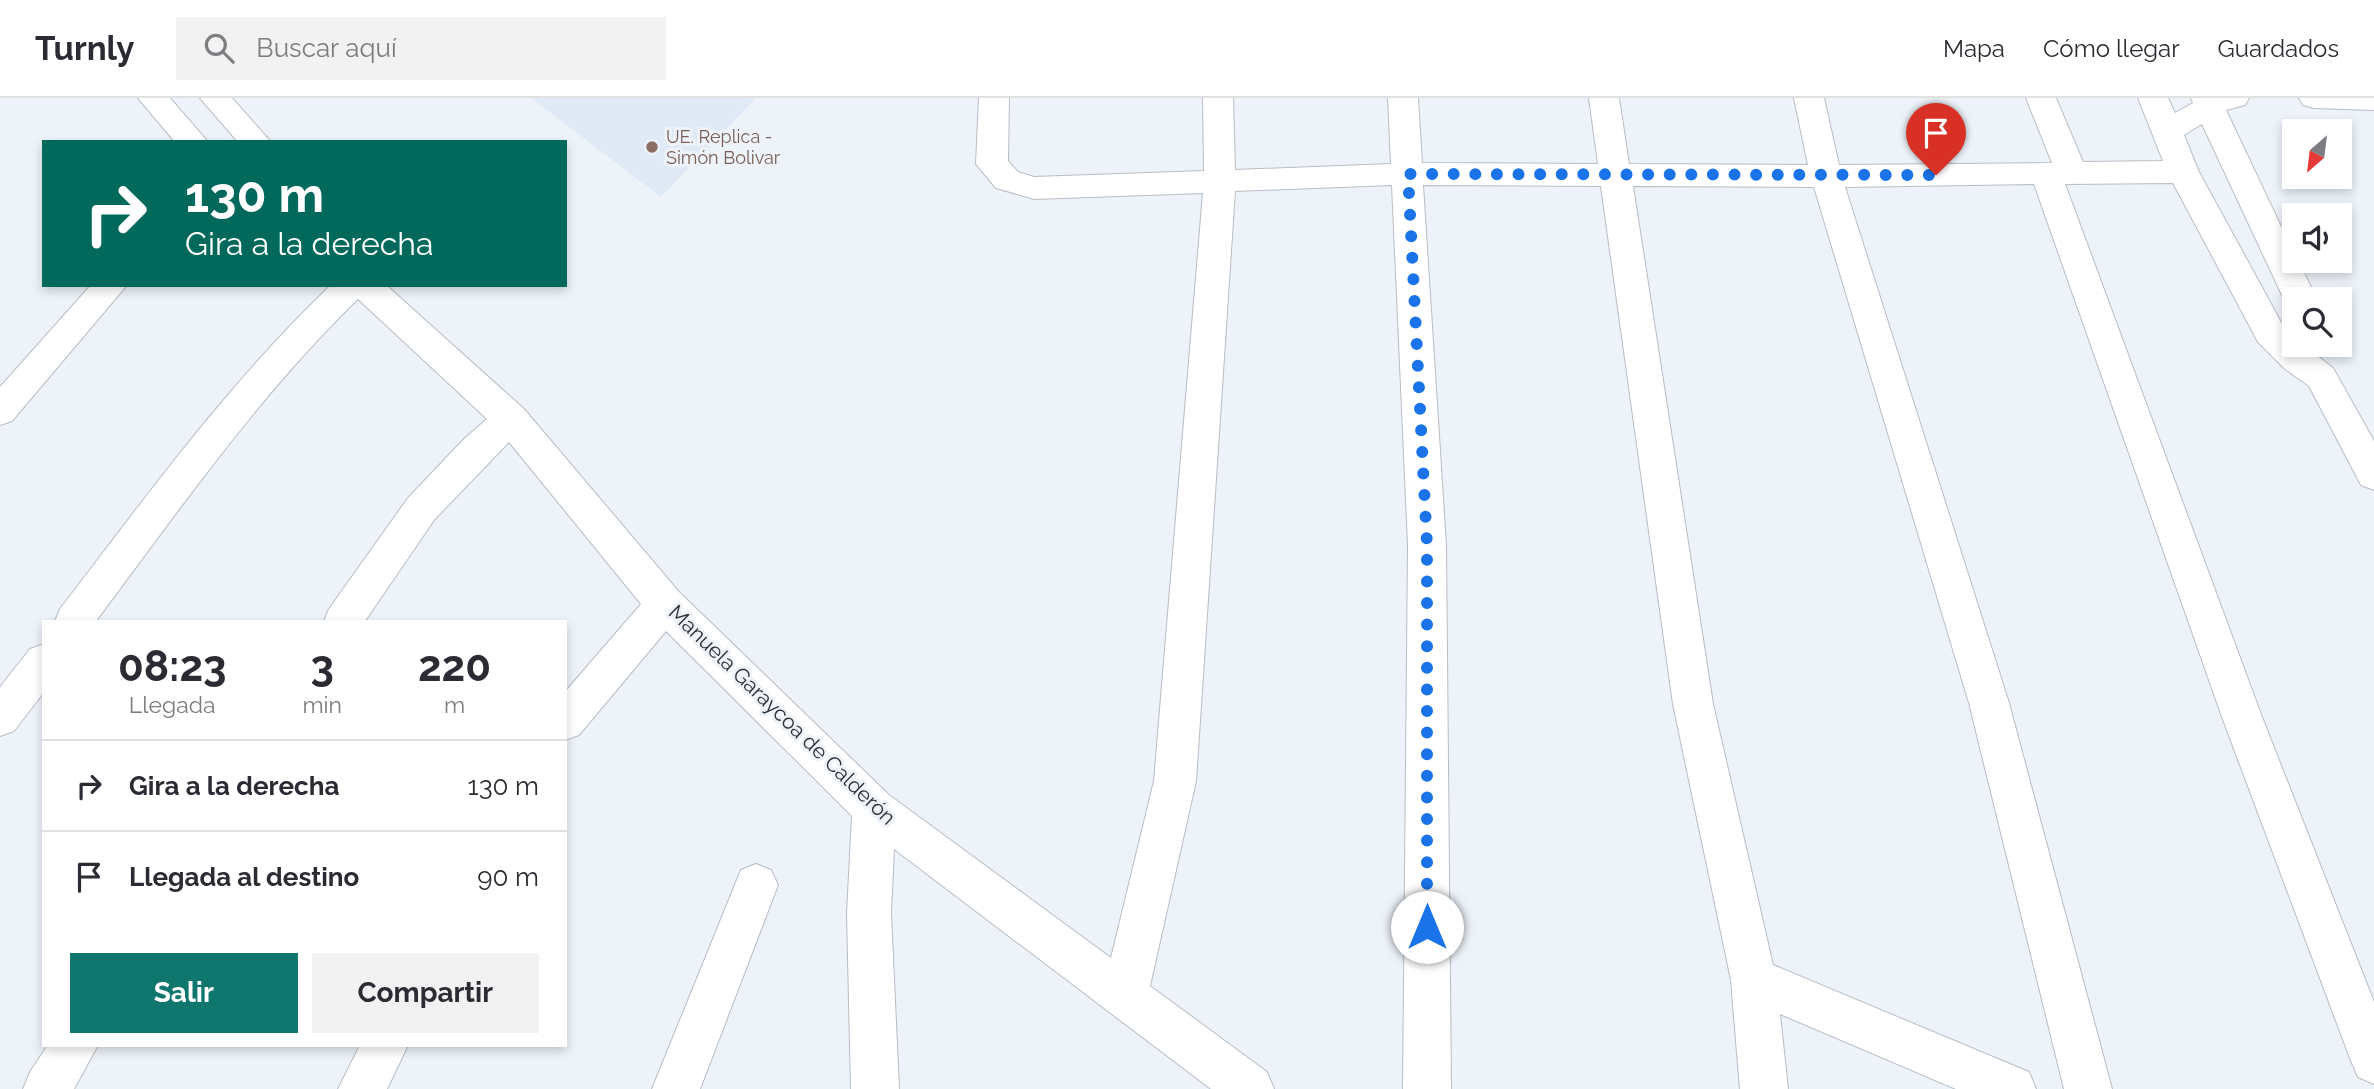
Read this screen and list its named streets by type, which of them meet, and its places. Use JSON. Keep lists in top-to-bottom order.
{
  "streets": {
    "street": ["Manuela Garaycoa de Calderón"]
  },
  "places": ["UE. Replica - Simón Bolivar"],
  "north": "bottom left",
  "page": {
    "header": "Turnly",
    "search": "Buscar aquí",
    "nav": ["Mapa", "Cómo llegar", "Guardados"],
    "turn": ["130 m", "Gira a la derecha"],
    "eta": [
      "08:23",
      "Llegada",
      "3",
      "min",
      "220",
      "m"
    ],
    "list": [
      {
        "name": "Gira a la derecha",
        "value": "130 m"
      },
      {
        "name": "Llegada al destino",
        "value": "90 m"
      }
    ],
    "buttons": ["Salir", "Compartir"]
  }
}
